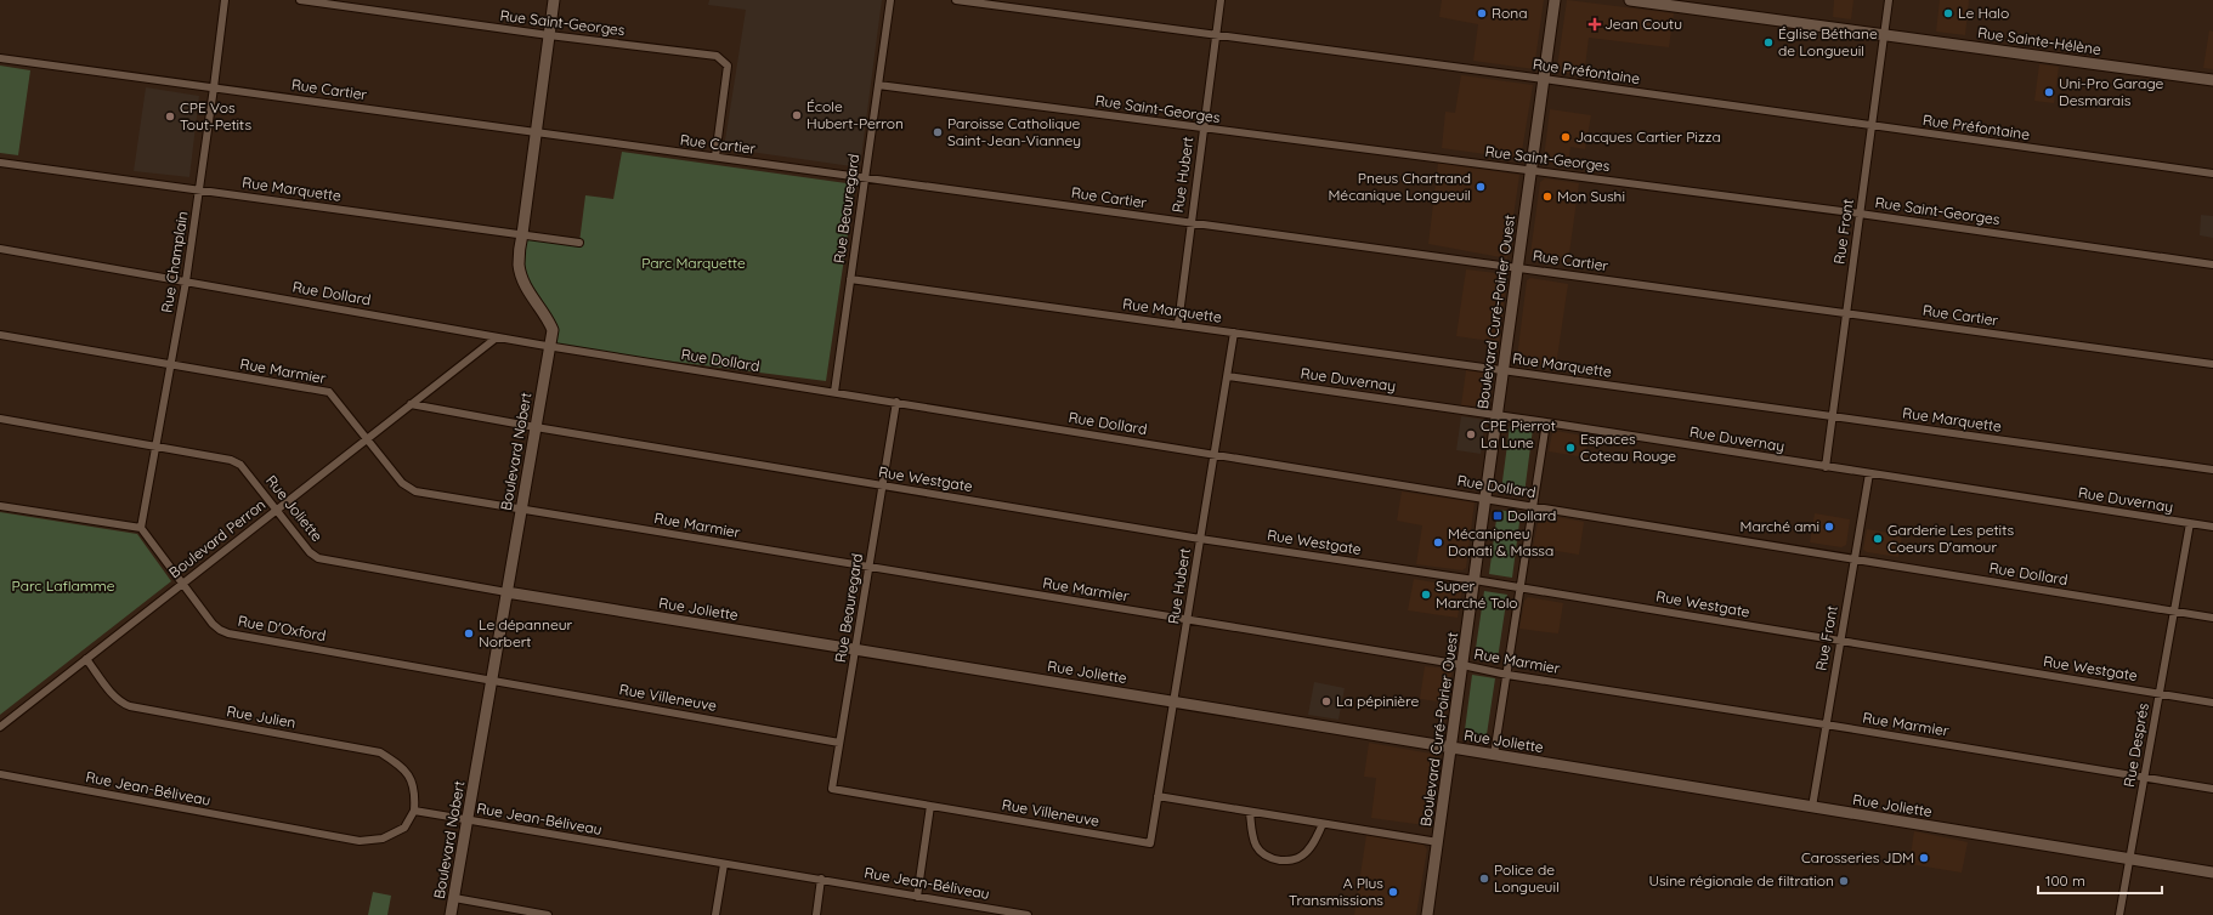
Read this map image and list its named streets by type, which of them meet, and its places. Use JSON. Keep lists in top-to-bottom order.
{
  "streets": {
    "street": [
      "Rue Saint-Georges",
      "Rue Sainte-Hélène",
      "Rue Préfontaine",
      "Rue Cartier",
      "Rue Hubert",
      "Rue Marquette",
      "Rue Beauregard",
      "Rue Front",
      "Rue Champlain",
      "Rue Dollard",
      "Boulevard Curé-Poirier Ouest",
      "Rue Marmier",
      "Rue Duvernay",
      "Boulevard Nobert",
      "Rue Westgate",
      "Rue Joliette",
      "Boulevard Perron",
      "Rue D'Oxford",
      "Rue Villeneuve",
      "Rue Julien",
      "Rue Després",
      "Rue Jean-Béliveau"
    ]
  },
  "crossings": [
    ["Rue Saint-Georges", "Rue Cartier"],
    ["Rue Saint-Georges", "Rue Hubert"],
    ["Rue Saint-Georges", "Rue Beauregard"],
    ["Rue Saint-Georges", "Rue Front"],
    ["Rue Saint-Georges", "Boulevard Curé-Poirier Ouest"],
    ["Rue Saint-Georges", "Boulevard Nobert"],
    ["Rue Sainte-Hélène", "Rue Front"],
    ["Rue Préfontaine", "Rue Hubert"],
    ["Rue Préfontaine", "Rue Front"],
    ["Rue Préfontaine", "Boulevard Curé-Poirier Ouest"],
    ["Rue Cartier", "Rue Hubert"],
    ["Rue Cartier", "Rue Beauregard"],
    ["Rue Cartier", "Rue Front"],
    ["Rue Cartier", "Rue Champlain"],
    ["Rue Cartier", "Boulevard Curé-Poirier Ouest"],
    ["Rue Cartier", "Boulevard Nobert"],
    ["Rue Hubert", "Rue Marquette"],
    ["Rue Hubert", "Rue Dollard"],
    ["Rue Hubert", "Rue Marmier"],
    ["Rue Hubert", "Rue Duvernay"],
    ["Rue Hubert", "Rue Westgate"],
    ["Rue Hubert", "Rue Joliette"],
    ["Rue Hubert", "Rue Villeneuve"],
    ["Rue Marquette", "Rue Beauregard"],
    ["Rue Marquette", "Rue Front"],
    ["Rue Marquette", "Rue Champlain"],
    ["Rue Marquette", "Boulevard Curé-Poirier Ouest"],
    ["Rue Marquette", "Boulevard Nobert"],
    ["Rue Beauregard", "Rue Dollard"],
    ["Rue Beauregard", "Rue Marmier"],
    ["Rue Beauregard", "Rue Westgate"],
    ["Rue Beauregard", "Rue Joliette"],
    ["Rue Beauregard", "Rue Villeneuve"],
    ["Rue Front", "Rue Dollard"],
    ["Rue Front", "Rue Marmier"],
    ["Rue Front", "Rue Duvernay"],
    ["Rue Front", "Rue Westgate"],
    ["Rue Front", "Rue Joliette"],
    ["Rue Champlain", "Rue Dollard"],
    ["Rue Champlain", "Rue Marmier"],
    ["Rue Champlain", "Rue Joliette"],
    ["Rue Champlain", "Rue D'Oxford"],
    ["Rue Dollard", "Boulevard Curé-Poirier Ouest"],
    ["Rue Dollard", "Boulevard Nobert"],
    ["Rue Dollard", "Boulevard Perron"],
    ["Rue Dollard", "Rue Després"],
    ["Boulevard Curé-Poirier Ouest", "Rue Marmier"],
    ["Boulevard Curé-Poirier Ouest", "Rue Duvernay"],
    ["Boulevard Curé-Poirier Ouest", "Rue Westgate"],
    ["Boulevard Curé-Poirier Ouest", "Rue Joliette"],
    ["Rue Marmier", "Boulevard Nobert"],
    ["Rue Marmier", "Boulevard Perron"],
    ["Rue Marmier", "Rue Després"],
    ["Rue Duvernay", "Rue Després"],
    ["Boulevard Nobert", "Rue Westgate"],
    ["Boulevard Nobert", "Rue Joliette"],
    ["Boulevard Nobert", "Rue D'Oxford"],
    ["Boulevard Nobert", "Rue Villeneuve"],
    ["Boulevard Nobert", "Rue Jean-Béliveau"],
    ["Rue Westgate", "Boulevard Perron"],
    ["Rue Westgate", "Rue Després"],
    ["Rue Joliette", "Boulevard Perron"],
    ["Rue Joliette", "Rue Després"],
    ["Boulevard Perron", "Rue D'Oxford"],
    ["Boulevard Perron", "Rue Julien"],
    ["Rue D'Oxford", "Rue Villeneuve"],
    ["Rue Julien", "Rue Jean-Béliveau"]
  ],
  "parks": ["Parc Marquette", "Parc Laflamme"],
  "places": {
    "other": [
      "Rona",
      "Le Halo",
      "Église Béthane de Longueuil",
      "Uni-Pro Garage Desmarais",
      "École Hubert-Perron",
      "CPE Vos Tout-Petits",
      "Paroisse Catholique Saint-Jean-Vianney",
      "Jacques Cartier Pizza",
      "Pneus Chartrand Mécanique Longueuil",
      "Mon Sushi",
      "CPE Pierrot La Lune",
      "Espaces Coteau Rouge",
      "Marché ami",
      "Garderie Les petits Coeurs D'amour",
      "Mécanipneu Donati & Massa",
      "Super Marché Tolo",
      "Le dépanneur Norbert",
      "La pépinière",
      "Carosseries JDM",
      "Police de Longueuil",
      "Usine régionale de filtration",
      "A Plus Transmissions"
    ],
    "health": ["Jean Coutu"],
    "transit": ["Dollard"]
  },
  "scale_bar": "100 m"
}
